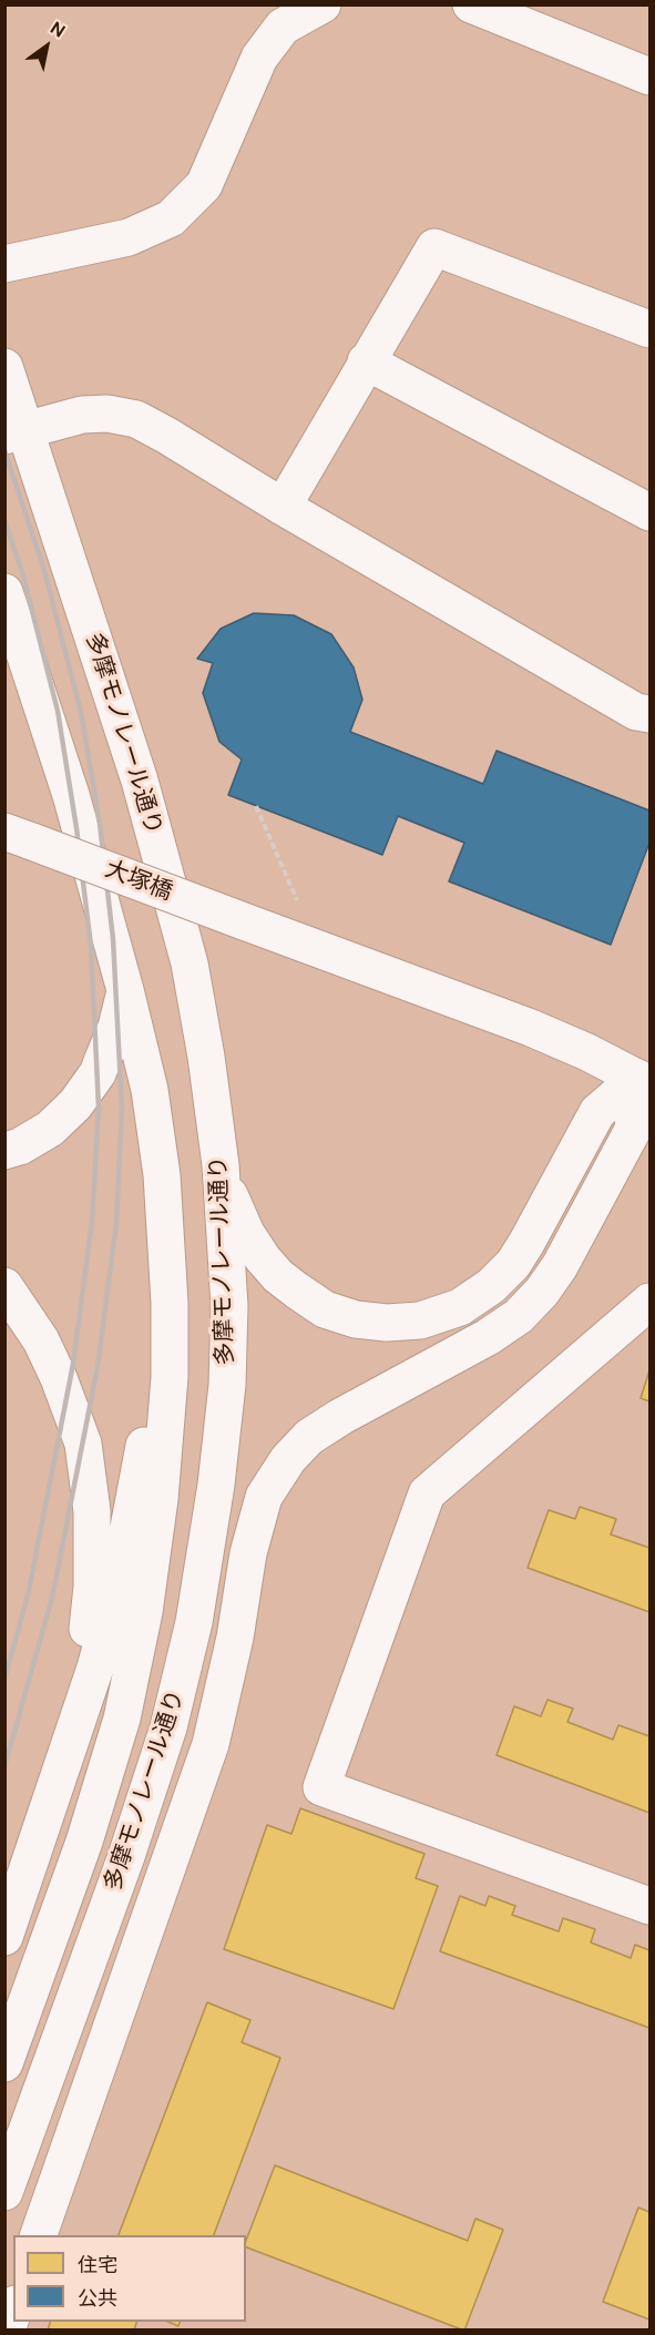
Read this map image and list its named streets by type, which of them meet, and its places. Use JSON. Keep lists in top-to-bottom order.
{
  "streets": {
    "main road": ["多摩モノレール通り", "大塚橋"]
  },
  "legend": ["住宅", "公共"],
  "north": "top right"
}
